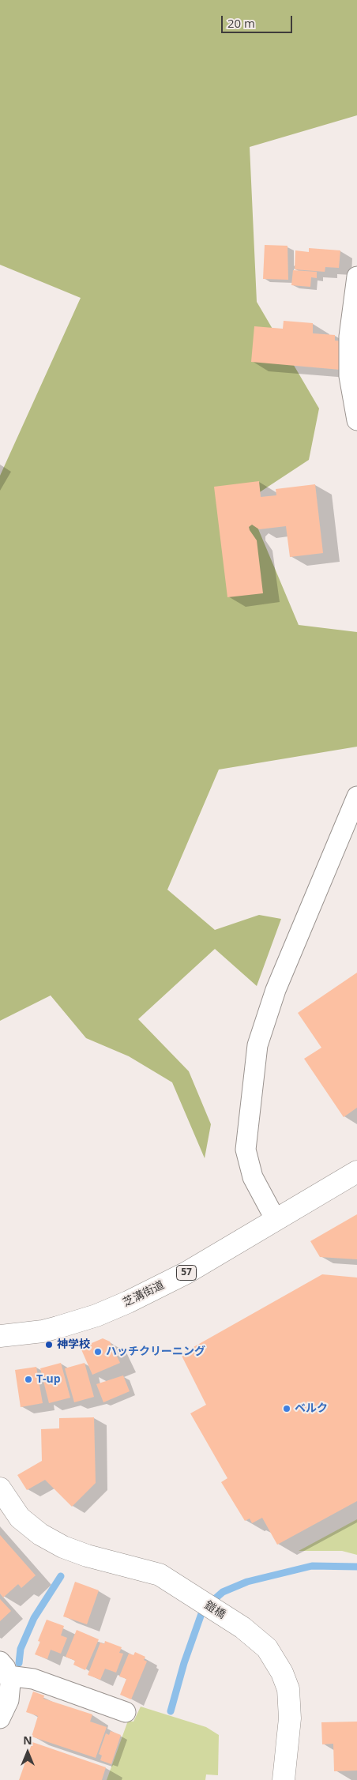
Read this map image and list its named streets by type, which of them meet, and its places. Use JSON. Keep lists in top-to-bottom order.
{
  "streets": {
    "street": ["57", "芝溝街道", "鎧橋"]
  },
  "places": [
    "神学校",
    "ハッチクリーニング",
    "T-up",
    "ベルク"
  ],
  "scale_bar": "20 m",
  "north": "top"
}
